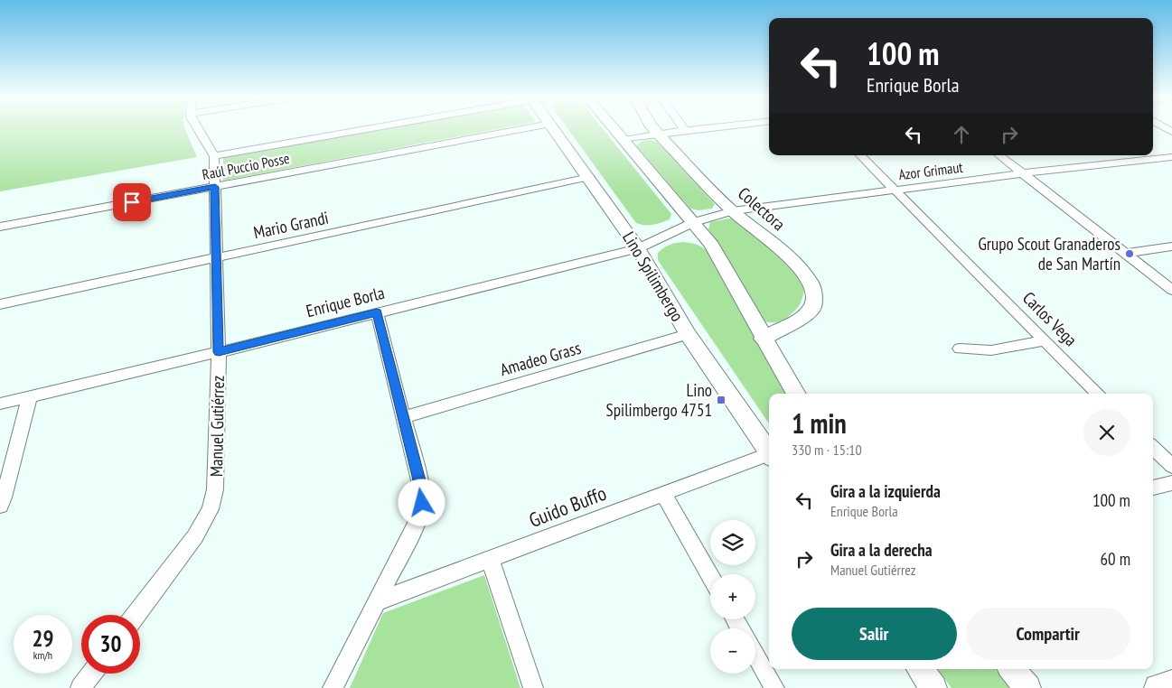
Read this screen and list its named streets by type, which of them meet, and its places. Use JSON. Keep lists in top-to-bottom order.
{
  "streets": {
    "main road": ["Colectora", "Lino Spilimbergo"],
    "street": [
      "Raúl Puccio Posse",
      "Azor Grimaut",
      "Mario Grandi",
      "Enrique Borla",
      "Carlos Vega",
      "Amadeo Grass",
      "Manuel Gutiérrez",
      "Guido Buffo"
    ]
  },
  "crossings": [
    ["Raúl Puccio Posse", "Manuel Gutiérrez"],
    ["Azor Grimaut", "Colectora"],
    ["Azor Grimaut", "Enrique Borla"],
    ["Azor Grimaut", "Carlos Vega"],
    ["Mario Grandi", "Lino Spilimbergo"],
    ["Mario Grandi", "Manuel Gutiérrez"],
    ["Lino Spilimbergo", "Enrique Borla"],
    ["Lino Spilimbergo", "Amadeo Grass"],
    ["Enrique Borla", "Manuel Gutiérrez"]
  ],
  "places": {
    "other": ["Grupo Scout Granaderos de San Martín"],
    "transit": ["Lino Spilimbergo 4751"]
  },
  "page": {
    "turn": ["100 m", "Enrique Borla"],
    "heading": ["1 min", "330 m · 15:10"],
    "list": [
      {
        "name": "Gira a la izquierda",
        "note": "Enrique Borla",
        "value": "100 m"
      },
      {
        "name": "Gira a la derecha",
        "note": "Manuel Gutiérrez",
        "value": "60 m"
      }
    ],
    "map_buttons": ["+", "−"],
    "buttons": ["Salir", "Compartir"],
    "speed": "29 km/h",
    "limit": "30"
  }
}
